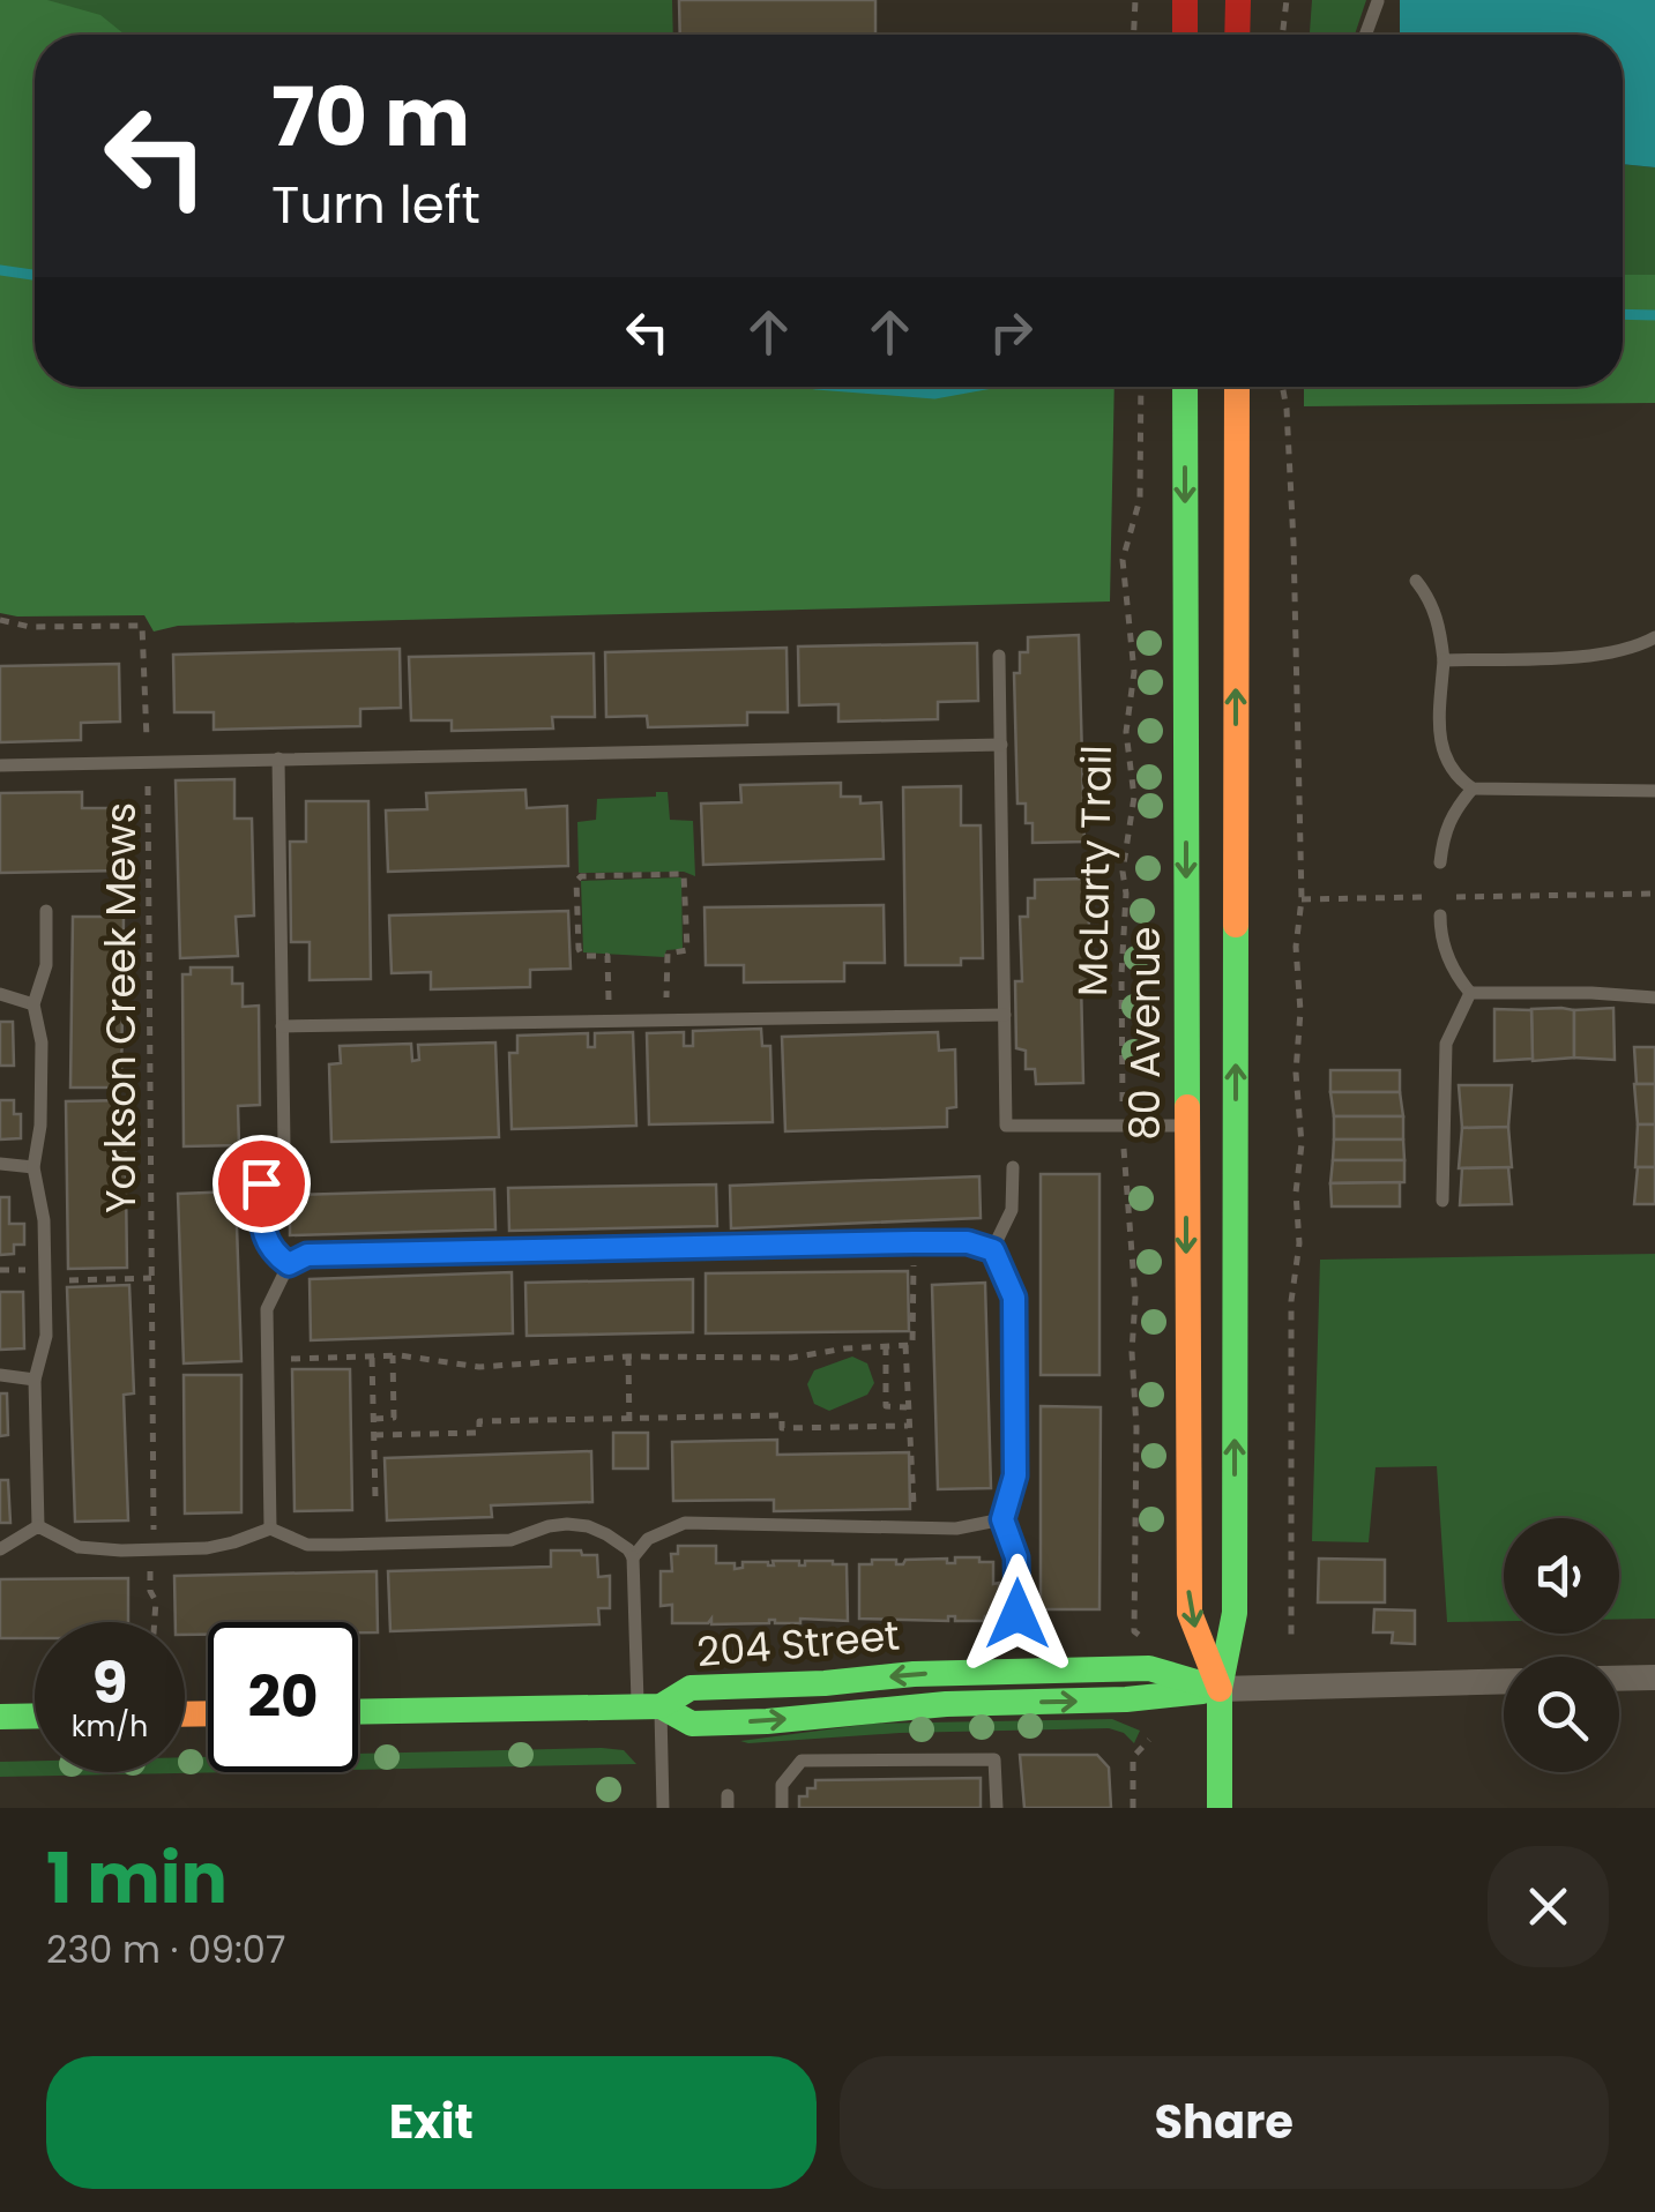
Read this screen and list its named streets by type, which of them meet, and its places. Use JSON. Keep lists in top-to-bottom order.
{
  "streets": {
    "main road": ["80 Avenue", "204 Street"],
    "path": ["McLarty Trail", "Yorkson Creek Mews"]
  },
  "crossings": [
    ["80 Avenue", "204 Street"]
  ],
  "page": {
    "turn": ["70 m", "Turn left"],
    "speed": "9 km/h",
    "limit": "20",
    "heading": ["1 min", "230 m · 09:07"],
    "buttons": ["Exit", "Share"]
  }
}
